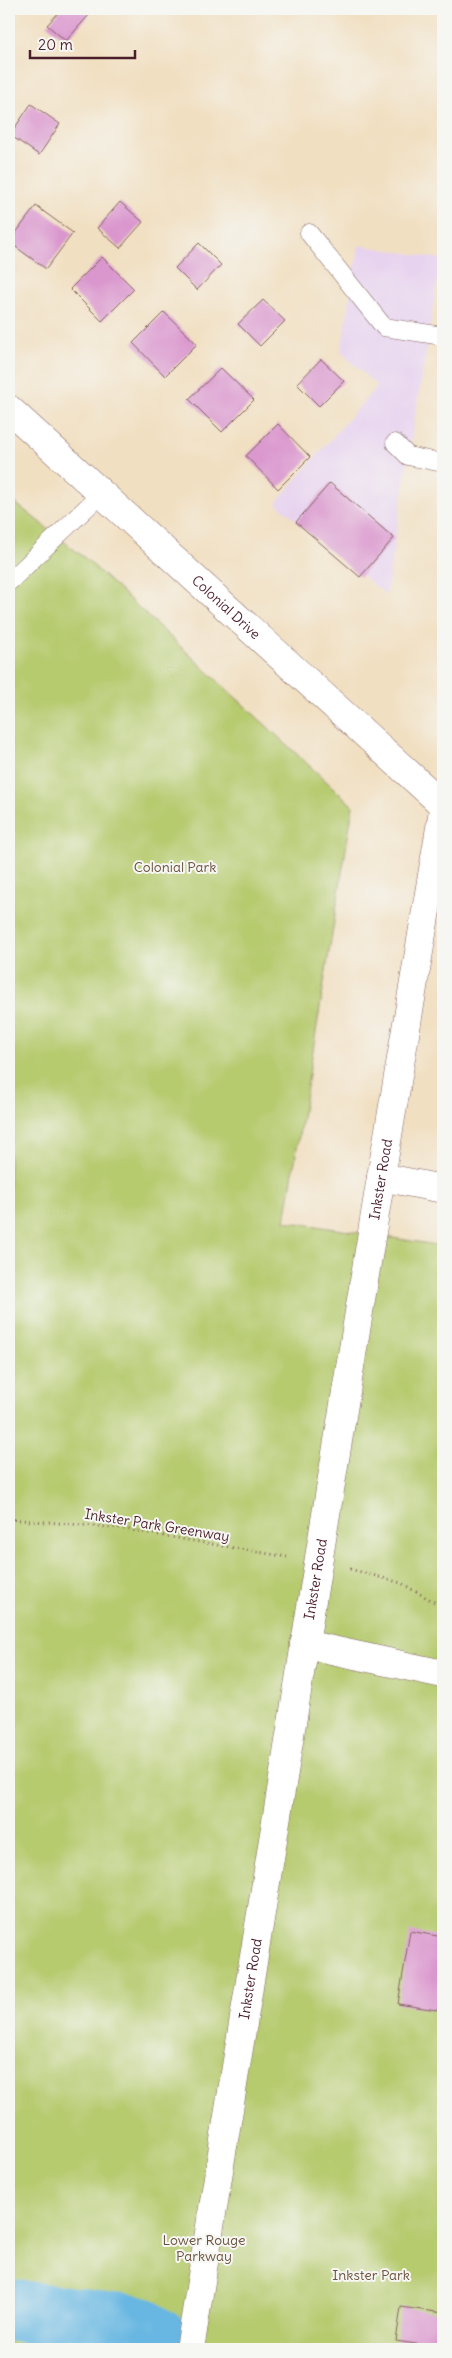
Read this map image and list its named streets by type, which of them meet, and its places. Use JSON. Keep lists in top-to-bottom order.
{
  "streets": {
    "main road": ["Colonial Drive", "Inkster Road"],
    "path": ["Inkster Park Greenway"]
  },
  "parks": ["Colonial Park", "Lower Rouge Parkway", "Inkster Park"],
  "scale_bar": "20 m"
}
